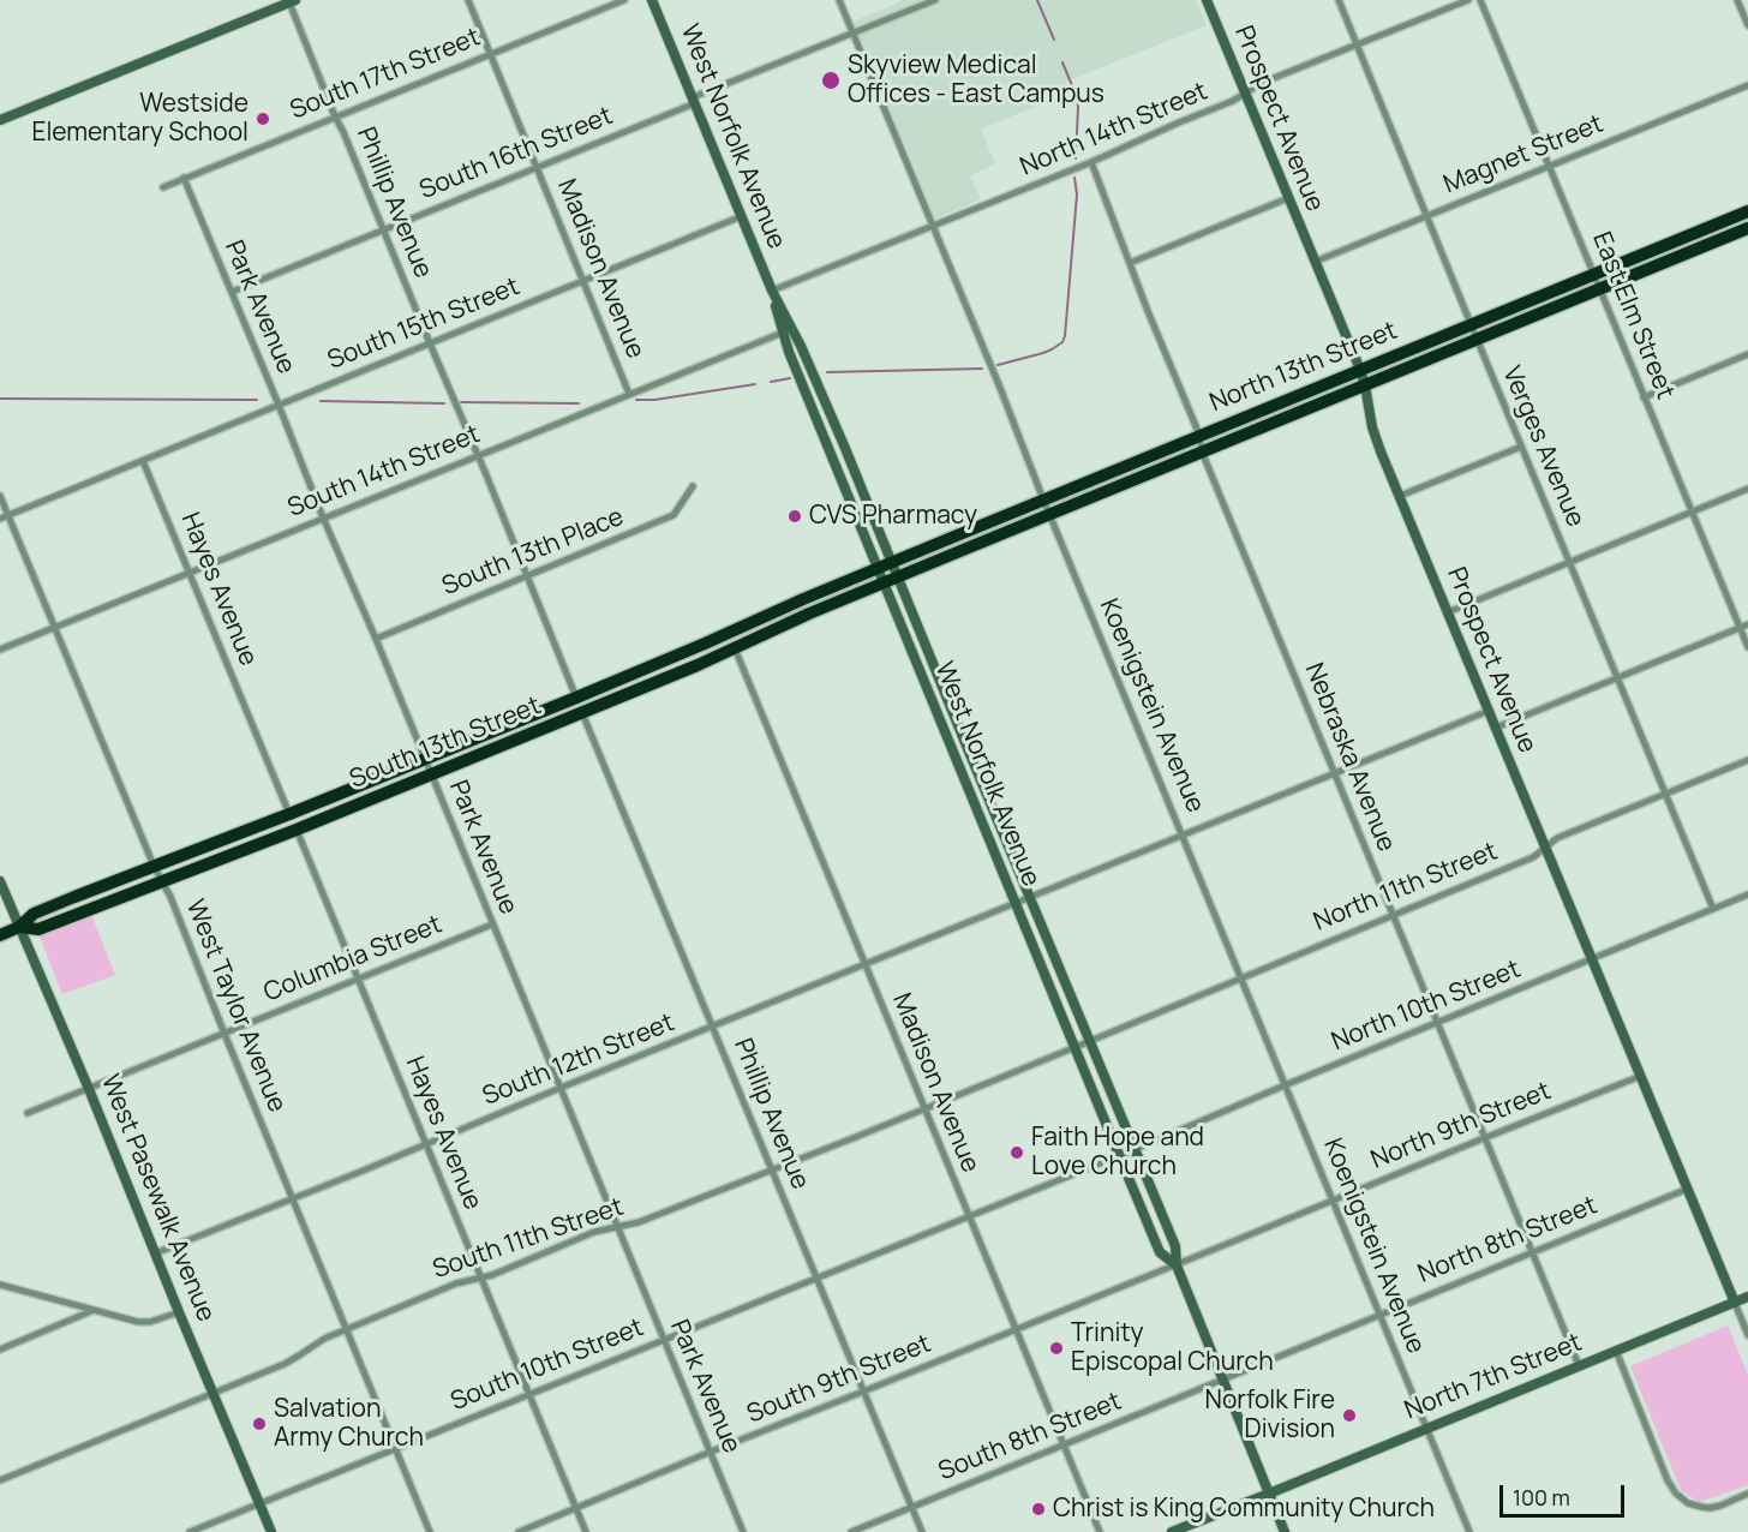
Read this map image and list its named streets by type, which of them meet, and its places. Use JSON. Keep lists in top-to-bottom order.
{
  "streets": {
    "highway": ["North 13th Street", "South 13th Street"],
    "street": [
      "South 17th Street",
      "Prospect Avenue",
      "North 14th Street",
      "West Norfolk Avenue",
      "South 16th Street",
      "Magnet Street",
      "Phillip Avenue",
      "Madison Avenue",
      "Park Avenue",
      "East Elm Street",
      "South 15th Street",
      "Verges Avenue",
      "South 14th Street",
      "South 13th Place",
      "Hayes Avenue",
      "Koenigstein Avenue",
      "Nebraska Avenue",
      "North 11th Street",
      "Columbia Street",
      "West Taylor Avenue",
      "North 10th Street",
      "South 12th Street",
      "North 9th Street",
      "West Pasewalk Avenue",
      "South 11th Street",
      "North 8th Street",
      "South 10th Street",
      "North 7th Street",
      "South 9th Street",
      "South 8th Street"
    ]
  },
  "crossings": [
    ["South 17th Street", "Phillip Avenue"],
    ["South 17th Street", "Madison Avenue"],
    ["South 17th Street", "Park Avenue"],
    ["Prospect Avenue", "North 14th Street"],
    ["Prospect Avenue", "Magnet Street"],
    ["Prospect Avenue", "North 13th Street"],
    ["Prospect Avenue", "North 11th Street"],
    ["Prospect Avenue", "North 10th Street"],
    ["Prospect Avenue", "South 12th Street"],
    ["Prospect Avenue", "North 9th Street"],
    ["Prospect Avenue", "North 8th Street"],
    ["Prospect Avenue", "North 7th Street"],
    ["North 14th Street", "West Norfolk Avenue"],
    ["North 14th Street", "Verges Avenue"],
    ["North 14th Street", "Koenigstein Avenue"],
    ["North 14th Street", "Nebraska Avenue"],
    ["West Norfolk Avenue", "South 16th Street"],
    ["West Norfolk Avenue", "South 15th Street"],
    ["West Norfolk Avenue", "North 13th Street"],
    ["West Norfolk Avenue", "South 14th Street"],
    ["West Norfolk Avenue", "South 13th Street"],
    ["West Norfolk Avenue", "North 11th Street"],
    ["West Norfolk Avenue", "North 10th Street"],
    ["West Norfolk Avenue", "South 12th Street"],
    ["West Norfolk Avenue", "North 9th Street"],
    ["West Norfolk Avenue", "South 11th Street"],
    ["West Norfolk Avenue", "North 8th Street"],
    ["West Norfolk Avenue", "South 10th Street"],
    ["West Norfolk Avenue", "North 7th Street"],
    ["West Norfolk Avenue", "South 9th Street"],
    ["West Norfolk Avenue", "South 8th Street"],
    ["South 16th Street", "Phillip Avenue"],
    ["South 16th Street", "Madison Avenue"],
    ["South 16th Street", "Park Avenue"],
    ["South 16th Street", "Koenigstein Avenue"],
    ["Magnet Street", "East Elm Street"],
    ["Magnet Street", "Verges Avenue"],
    ["Phillip Avenue", "South 15th Street"],
    ["Phillip Avenue", "South 14th Street"],
    ["Phillip Avenue", "South 13th Place"],
    ["Phillip Avenue", "South 13th Street"],
    ["Phillip Avenue", "South 12th Street"],
    ["Phillip Avenue", "South 11th Street"],
    ["Phillip Avenue", "South 10th Street"],
    ["Phillip Avenue", "South 9th Street"],
    ["Phillip Avenue", "South 8th Street"],
    ["Madison Avenue", "South 15th Street"],
    ["Madison Avenue", "South 14th Street"],
    ["Madison Avenue", "South 13th Street"],
    ["Madison Avenue", "South 12th Street"],
    ["Madison Avenue", "South 11th Street"],
    ["Madison Avenue", "South 10th Street"],
    ["Madison Avenue", "South 9th Street"],
    ["Madison Avenue", "South 8th Street"],
    ["Park Avenue", "South 15th Street"],
    ["Park Avenue", "South 14th Street"],
    ["Park Avenue", "South 13th Place"],
    ["Park Avenue", "South 13th Street"],
    ["Park Avenue", "Columbia Street"],
    ["Park Avenue", "South 12th Street"],
    ["Park Avenue", "South 11th Street"],
    ["Park Avenue", "South 10th Street"],
    ["Park Avenue", "South 9th Street"],
    ["East Elm Street", "North 13th Street"],
    ["South 15th Street", "Hayes Avenue"],
    ["South 15th Street", "West Taylor Avenue"],
    ["North 13th Street", "Verges Avenue"],
    ["North 13th Street", "Koenigstein Avenue"],
    ["North 13th Street", "South 13th Street"],
    ["North 13th Street", "Nebraska Avenue"],
    ["Verges Avenue", "North 11th Street"],
    ["Verges Avenue", "North 10th Street"],
    ["South 14th Street", "Hayes Avenue"],
    ["South 14th Street", "West Taylor Avenue"],
    ["Hayes Avenue", "South 13th Street"],
    ["Hayes Avenue", "Columbia Street"],
    ["Hayes Avenue", "South 12th Street"],
    ["Hayes Avenue", "South 11th Street"],
    ["Hayes Avenue", "South 10th Street"],
    ["Hayes Avenue", "South 9th Street"],
    ["Koenigstein Avenue", "North 11th Street"],
    ["Koenigstein Avenue", "North 10th Street"],
    ["Koenigstein Avenue", "South 12th Street"],
    ["Koenigstein Avenue", "North 9th Street"],
    ["Koenigstein Avenue", "North 8th Street"],
    ["Koenigstein Avenue", "North 7th Street"],
    ["South 13th Street", "West Taylor Avenue"],
    ["South 13th Street", "West Pasewalk Avenue"],
    ["Nebraska Avenue", "North 11th Street"],
    ["Nebraska Avenue", "North 10th Street"],
    ["Nebraska Avenue", "South 12th Street"],
    ["Nebraska Avenue", "North 9th Street"],
    ["Nebraska Avenue", "North 8th Street"],
    ["Nebraska Avenue", "North 7th Street"],
    ["North 11th Street", "South 11th Street"],
    ["Columbia Street", "West Taylor Avenue"],
    ["Columbia Street", "West Pasewalk Avenue"],
    ["West Taylor Avenue", "South 12th Street"],
    ["West Taylor Avenue", "South 11th Street"],
    ["West Taylor Avenue", "South 10th Street"],
    ["North 10th Street", "South 10th Street"],
    ["South 12th Street", "West Pasewalk Avenue"],
    ["North 9th Street", "South 9th Street"],
    ["West Pasewalk Avenue", "South 11th Street"],
    ["West Pasewalk Avenue", "South 10th Street"],
    ["North 8th Street", "South 8th Street"]
  ],
  "places": [
    "Skyview Medical Offices - East Campus",
    "Westside Elementary School",
    "CVS Pharmacy",
    "Faith Hope and Love Church",
    "Trinity Episcopal Church",
    "Norfolk Fire Division",
    "Salvation Army Church",
    "Christ is King Community Church"
  ],
  "scale_bar": "100 m"
}
